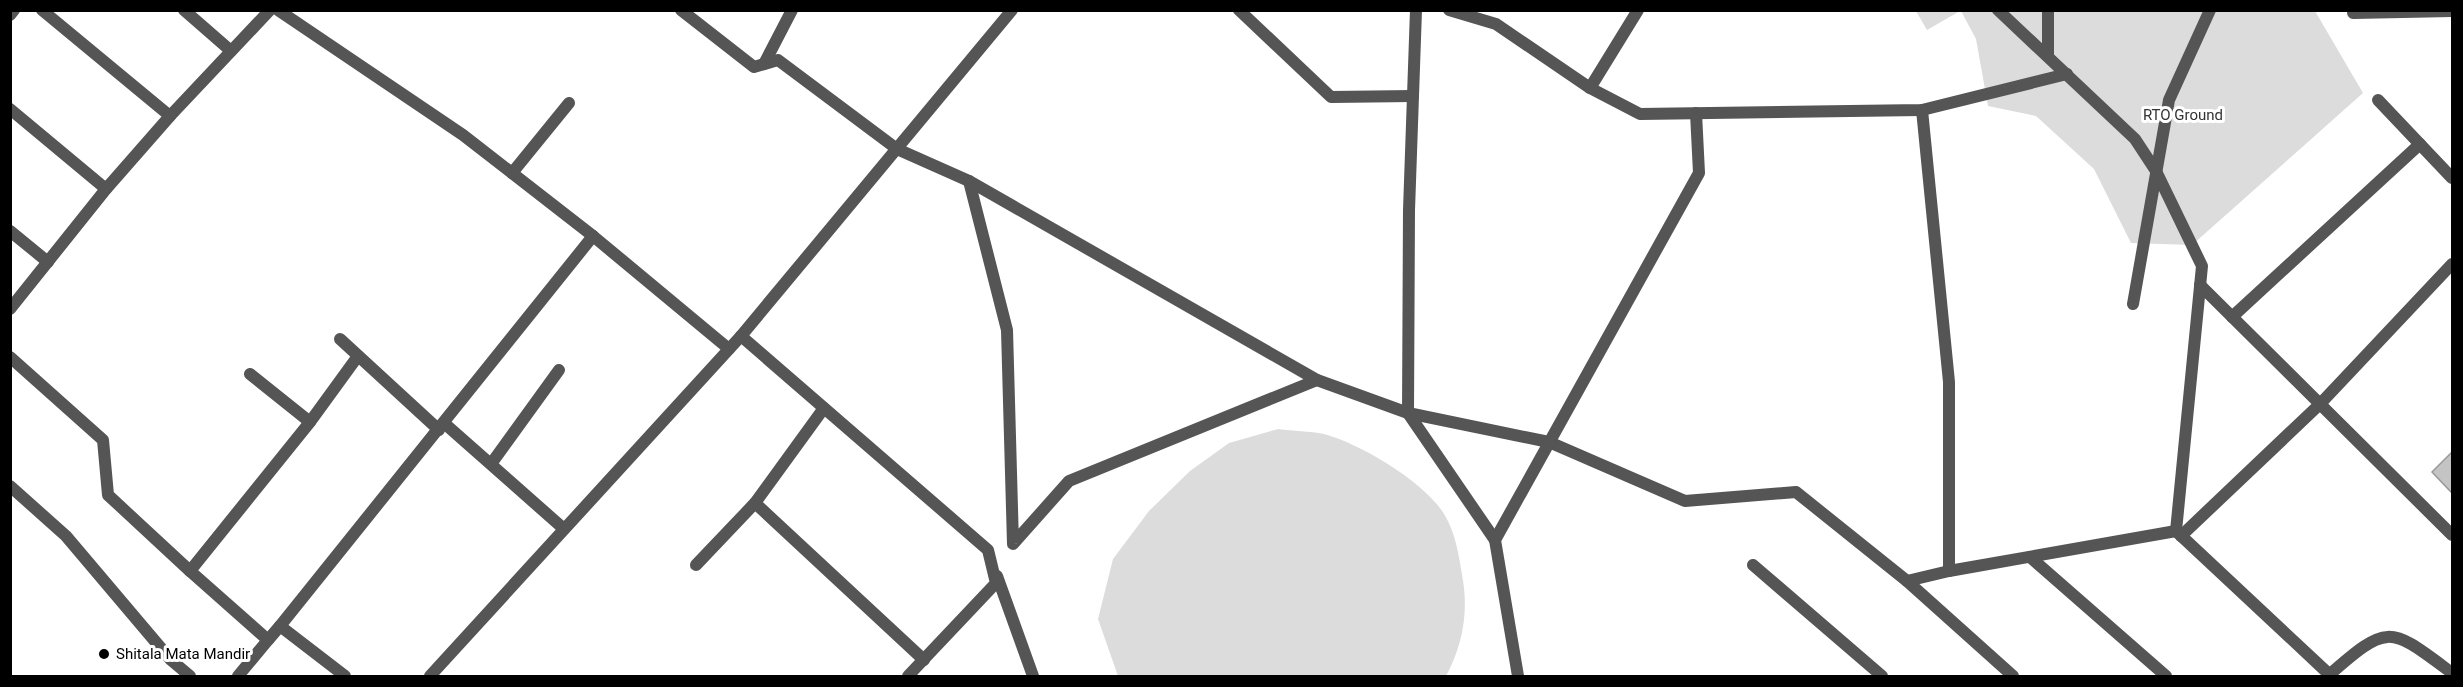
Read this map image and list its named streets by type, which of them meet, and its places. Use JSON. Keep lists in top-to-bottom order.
{
  "parks": ["RTO Ground"],
  "places": ["Shitala Mata Mandir"]
}
